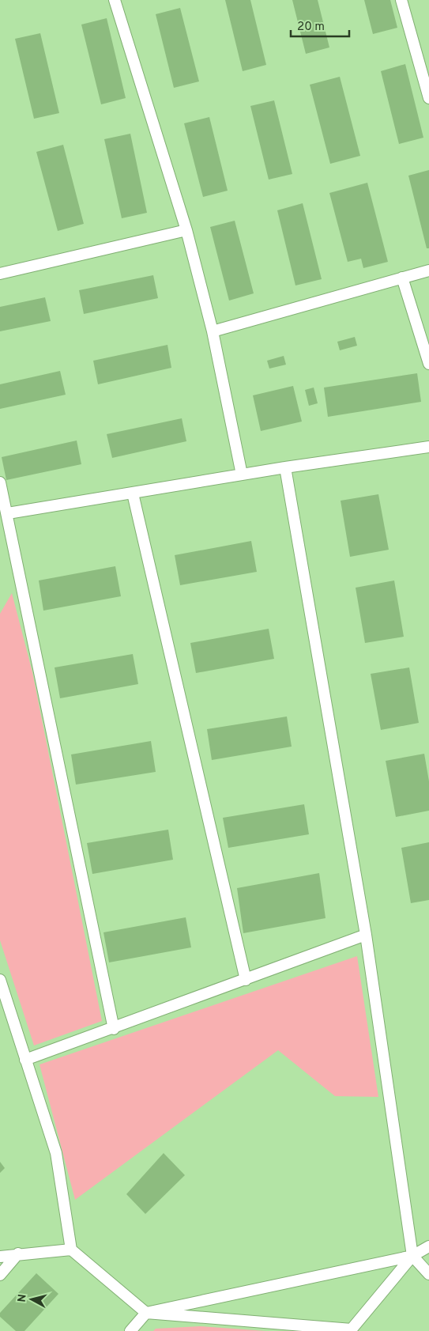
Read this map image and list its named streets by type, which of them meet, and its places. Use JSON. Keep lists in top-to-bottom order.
{
  "scale_bar": "20 m",
  "north": "left"
}
